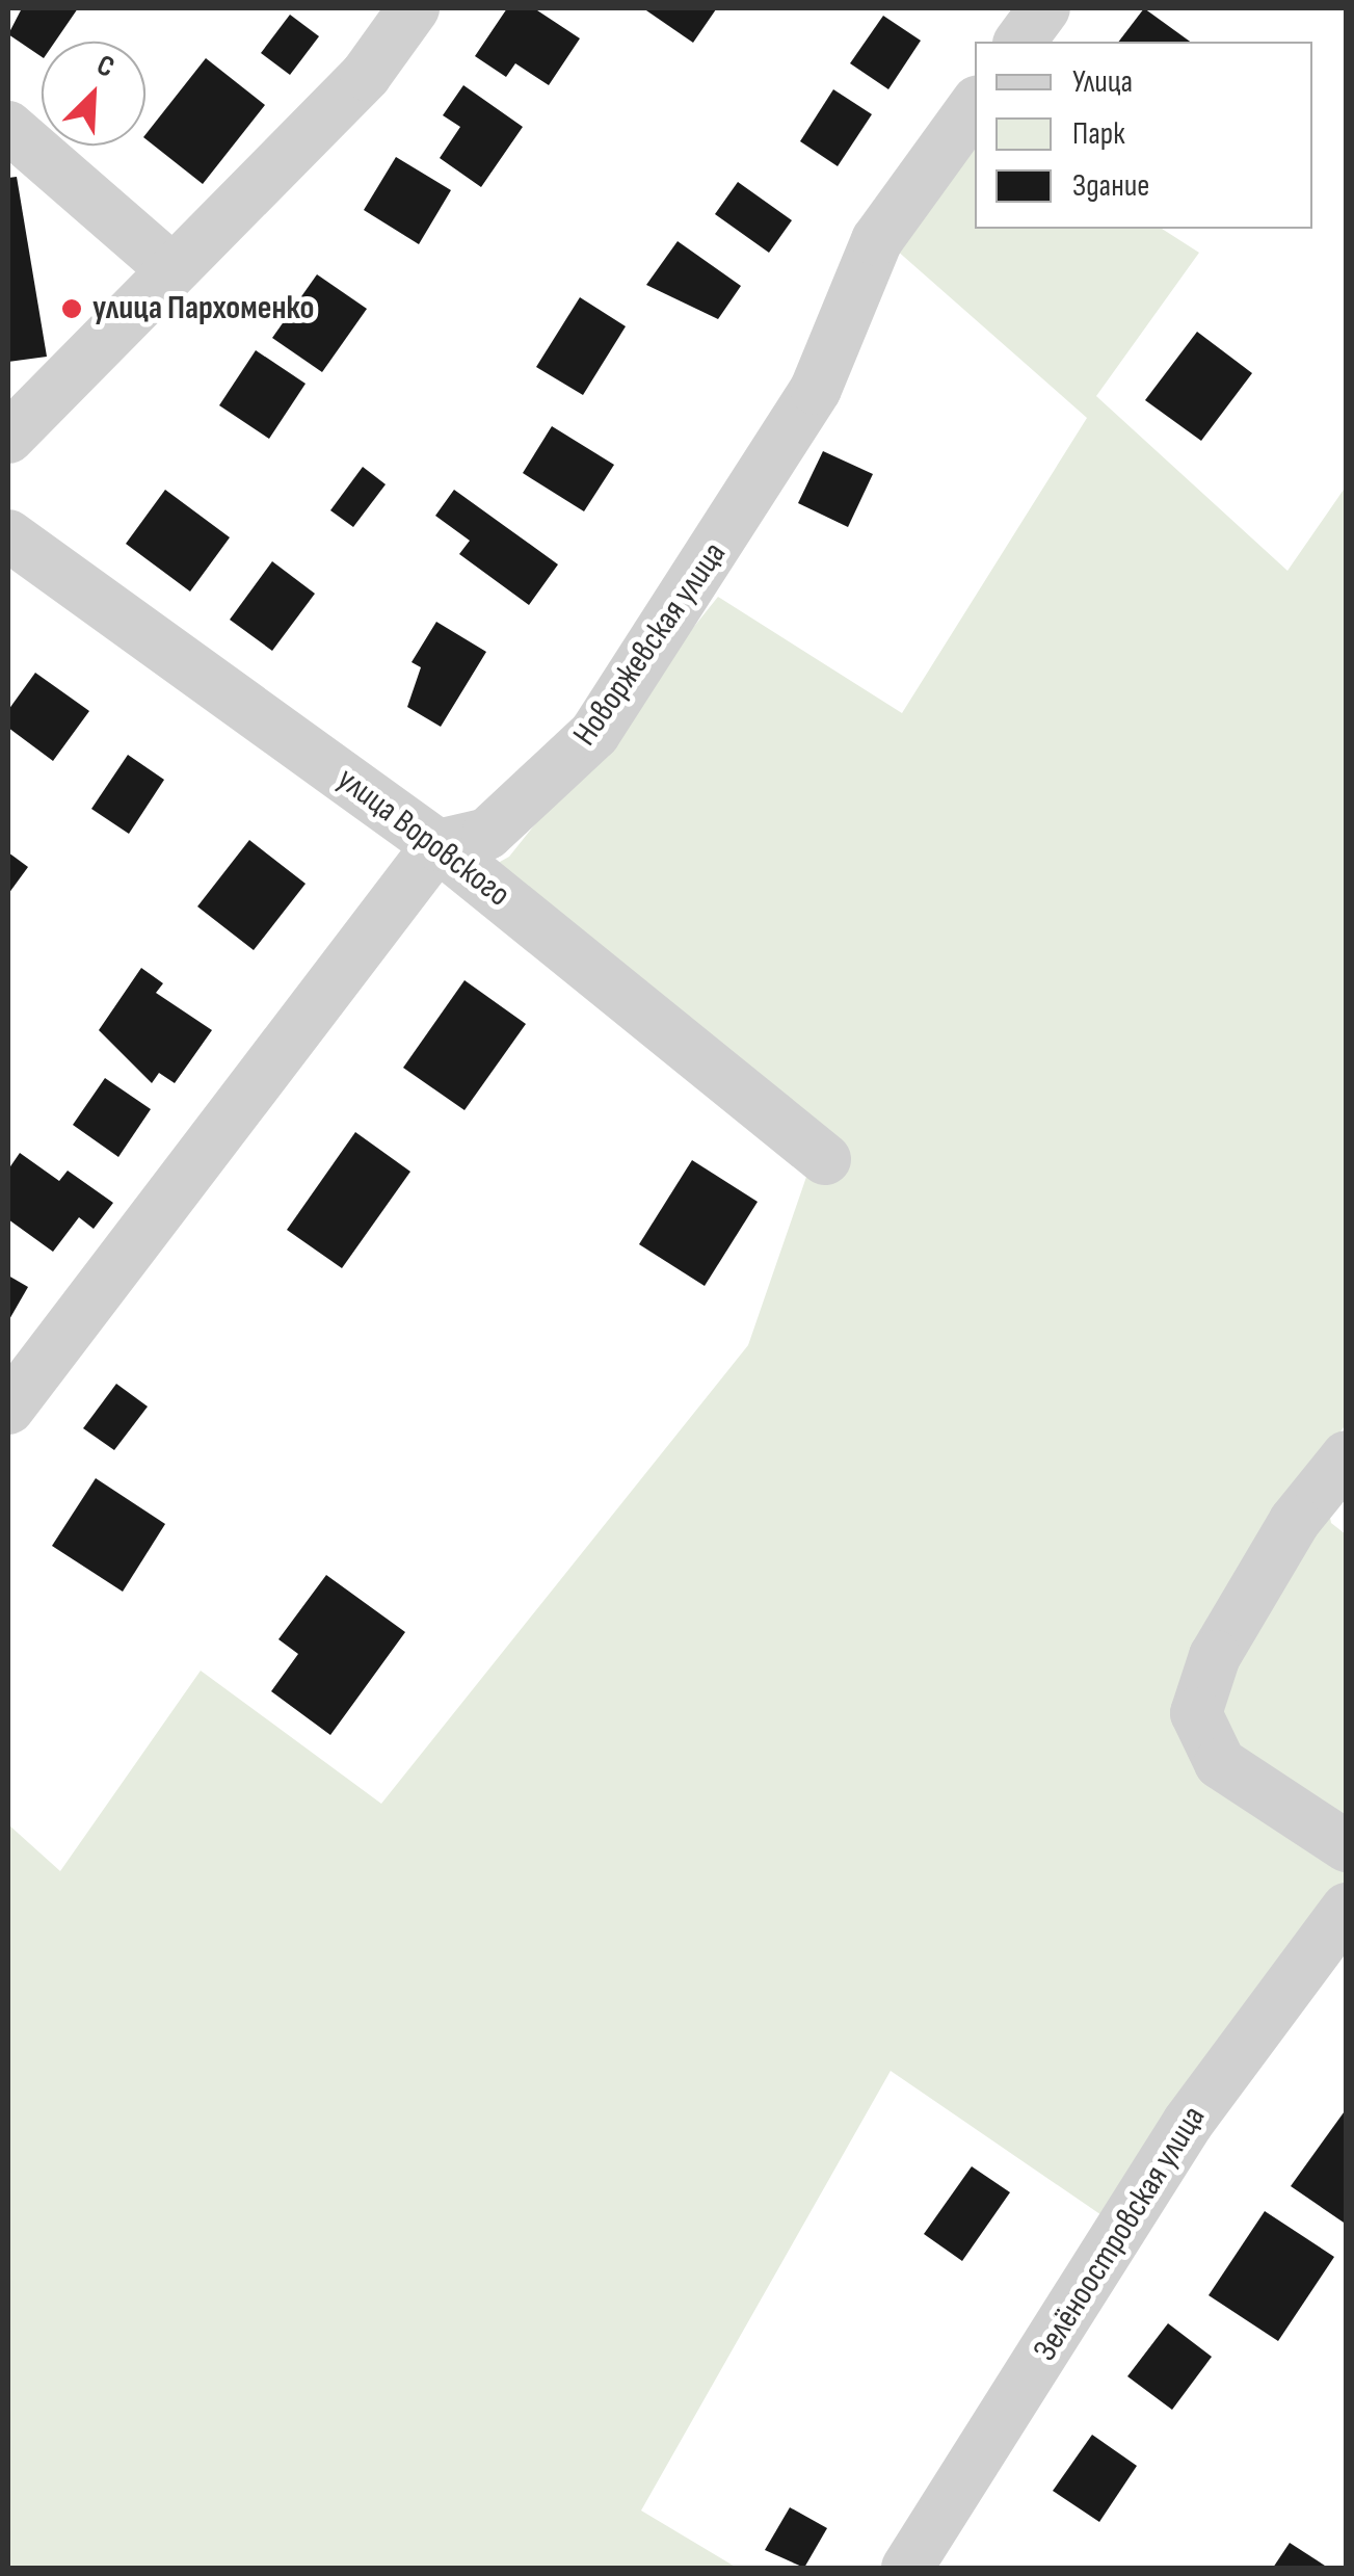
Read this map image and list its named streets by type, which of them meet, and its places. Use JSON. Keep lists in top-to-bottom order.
{
  "streets": {
    "street": ["Новоржевская улица", "улица Воровского", "Зелёноостровская улица"]
  },
  "crossings": [
    ["Новоржевская улица", "улица Воровского"]
  ],
  "places": ["улица Пархоменко"],
  "legend": ["Улица", "Парк", "Здание"],
  "north": "top right"
}
